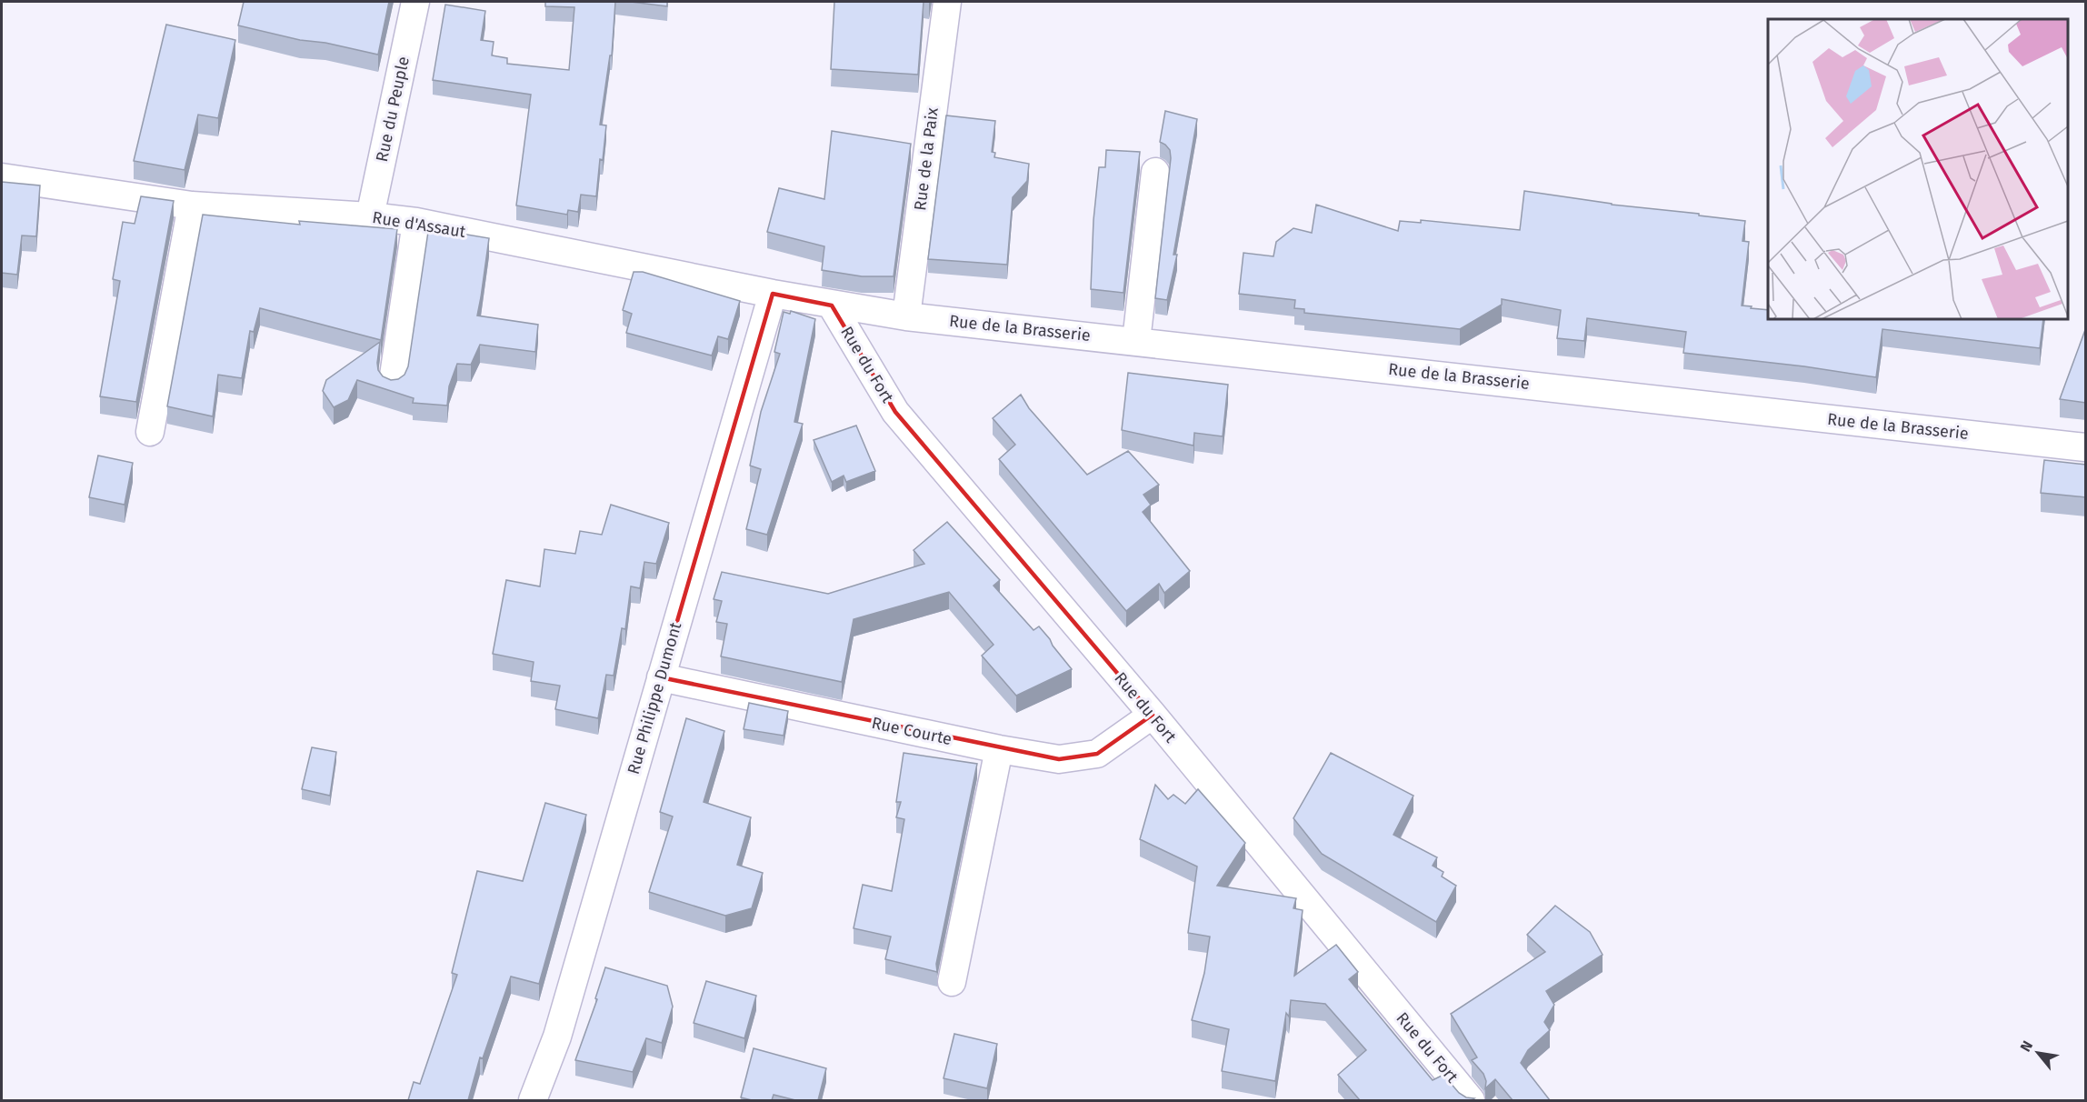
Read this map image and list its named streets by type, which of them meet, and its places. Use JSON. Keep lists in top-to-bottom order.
{
  "streets": {
    "street": [
      "Rue du Peuple",
      "Rue de la Paix",
      "Rue d'Assaut",
      "Rue de la Brasserie",
      "Rue du Fort",
      "Rue Philippe Dumont",
      "Rue Courte"
    ]
  },
  "crossings": [
    ["Rue du Peuple", "Rue d'Assaut"],
    ["Rue de la Paix", "Rue de la Brasserie"],
    ["Rue d'Assaut", "Rue de la Brasserie"],
    ["Rue d'Assaut", "Rue du Fort"],
    ["Rue d'Assaut", "Rue Philippe Dumont"],
    ["Rue de la Brasserie", "Rue du Fort"],
    ["Rue du Fort", "Rue Courte"],
    ["Rue Philippe Dumont", "Rue Courte"]
  ],
  "north": "top left"
}
